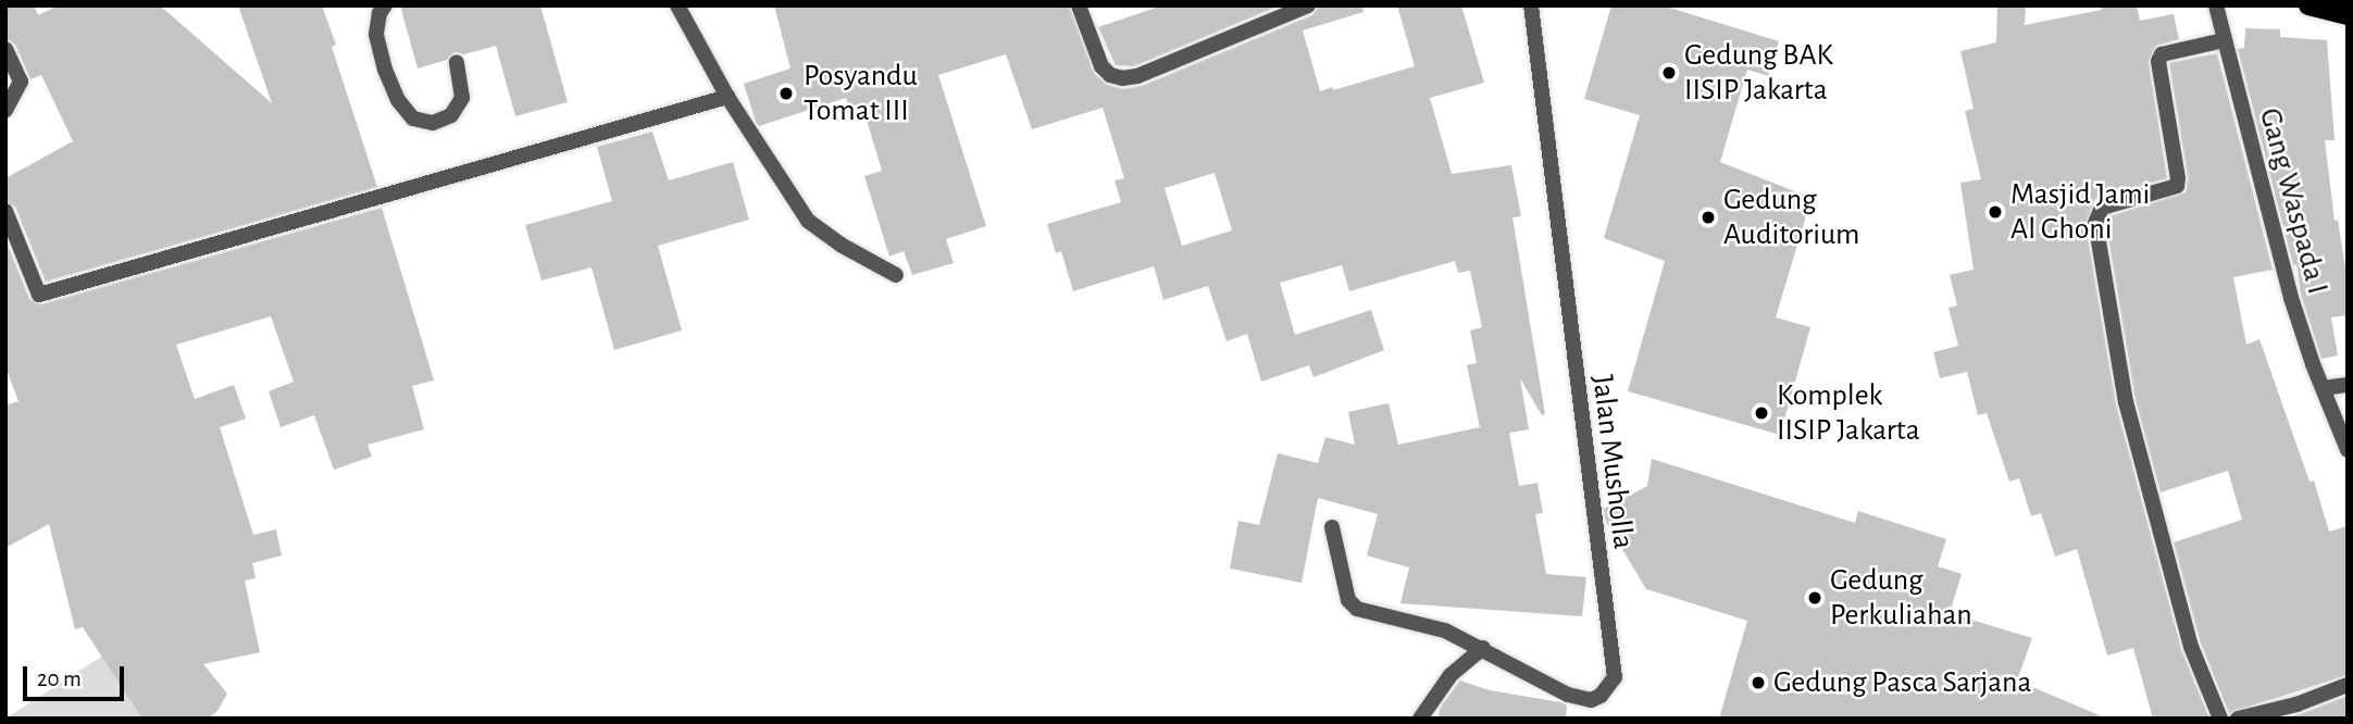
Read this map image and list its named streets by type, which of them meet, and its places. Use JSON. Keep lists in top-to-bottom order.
{
  "streets": {
    "street": ["Gang Waspada I", "Jalan Musholla"]
  },
  "places": [
    "Gedung BAK IISIP Jakarta",
    "Posyandu Tomat III",
    "Masjid Jami Al Ghoni",
    "Gedung Auditorium",
    "Komplek IISIP Jakarta",
    "Gedung Perkuliahan",
    "Gedung Pasca Sarjana"
  ],
  "scale_bar": "20 m"
}
